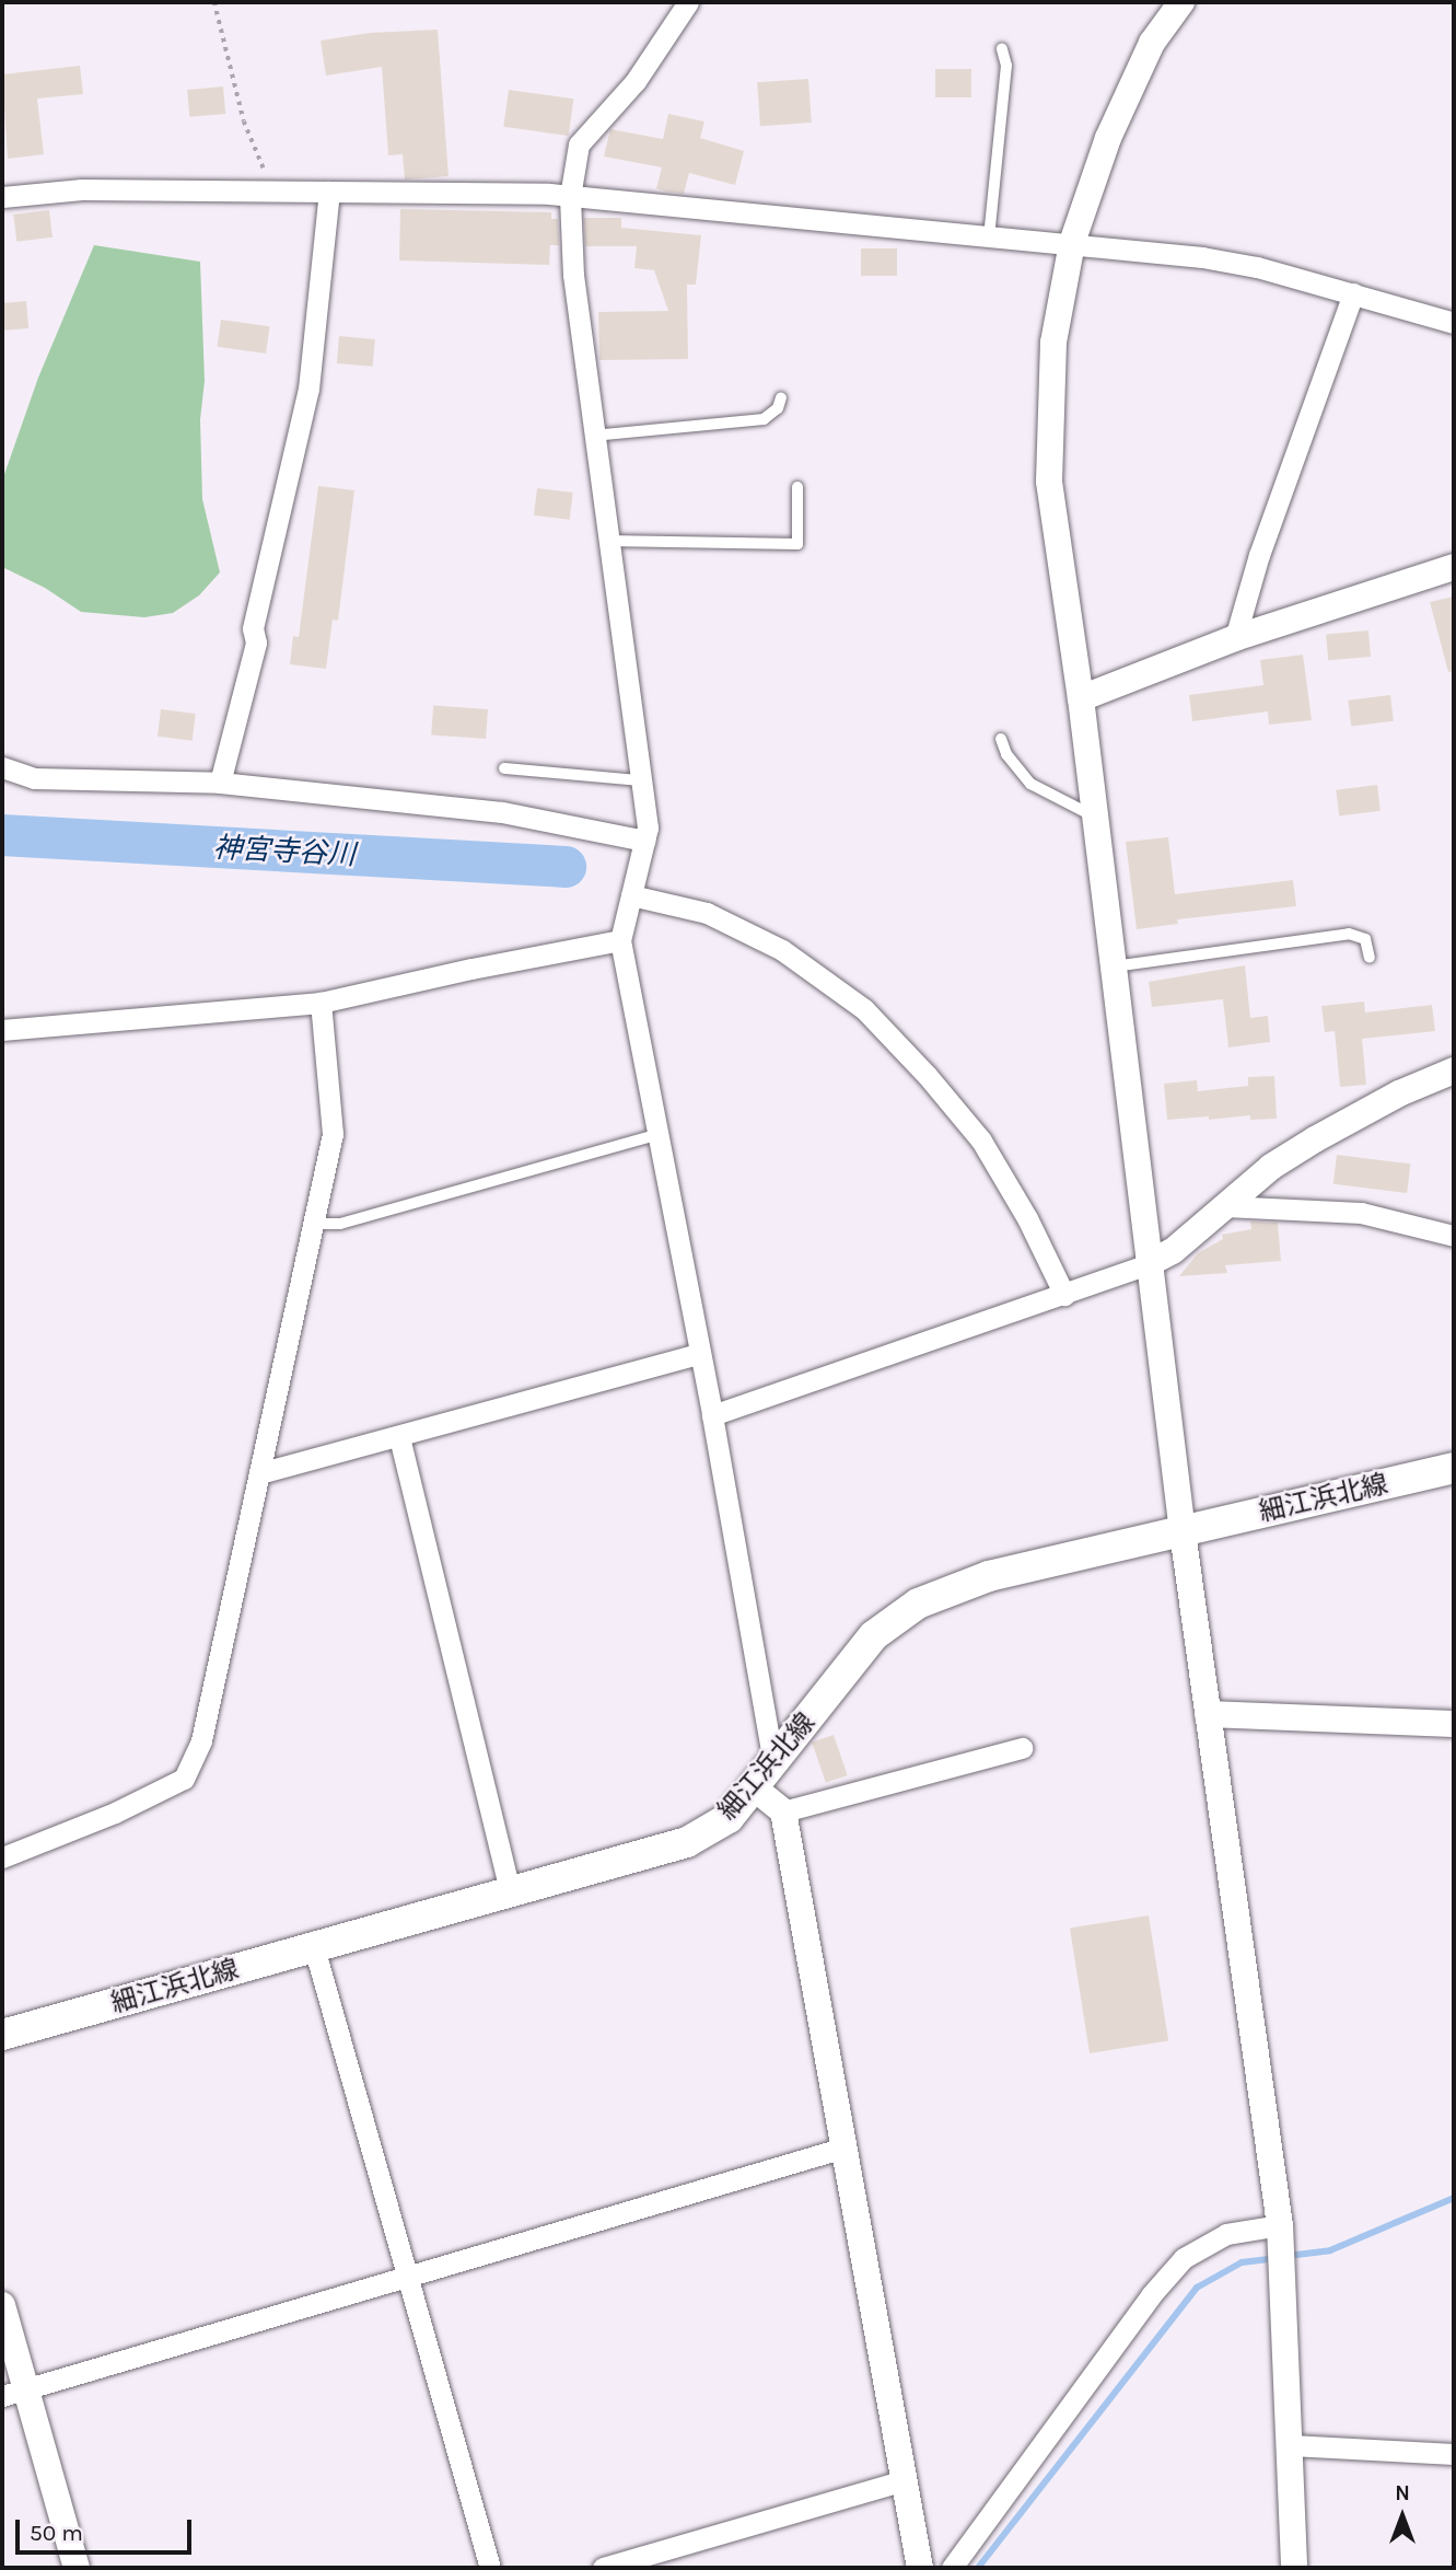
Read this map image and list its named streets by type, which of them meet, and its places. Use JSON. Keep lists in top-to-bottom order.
{
  "streets": {
    "main road": ["細江浜北線"]
  },
  "water": ["神宮寺谷川"],
  "scale_bar": "50 m",
  "north": "top"
}
